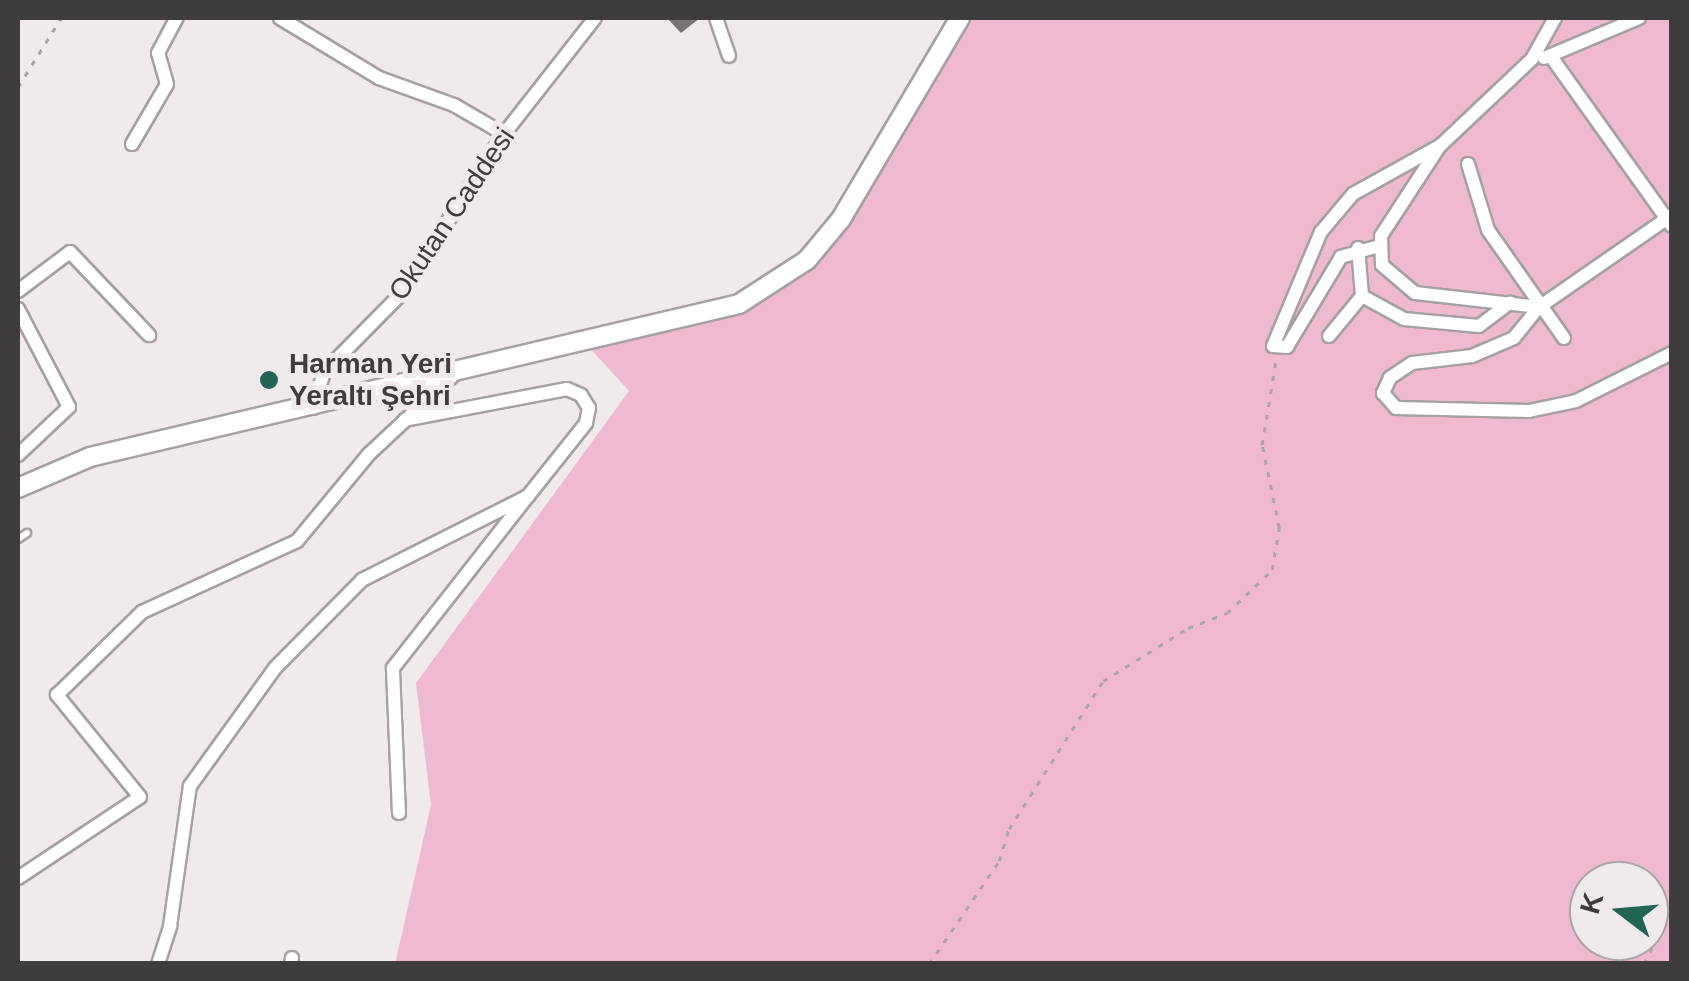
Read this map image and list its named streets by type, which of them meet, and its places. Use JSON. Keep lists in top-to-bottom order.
{
  "streets": {
    "street": ["Okutan Caddesi"]
  },
  "places": ["Harman Yeri Yeraltı Şehri"],
  "north": "left"
}
